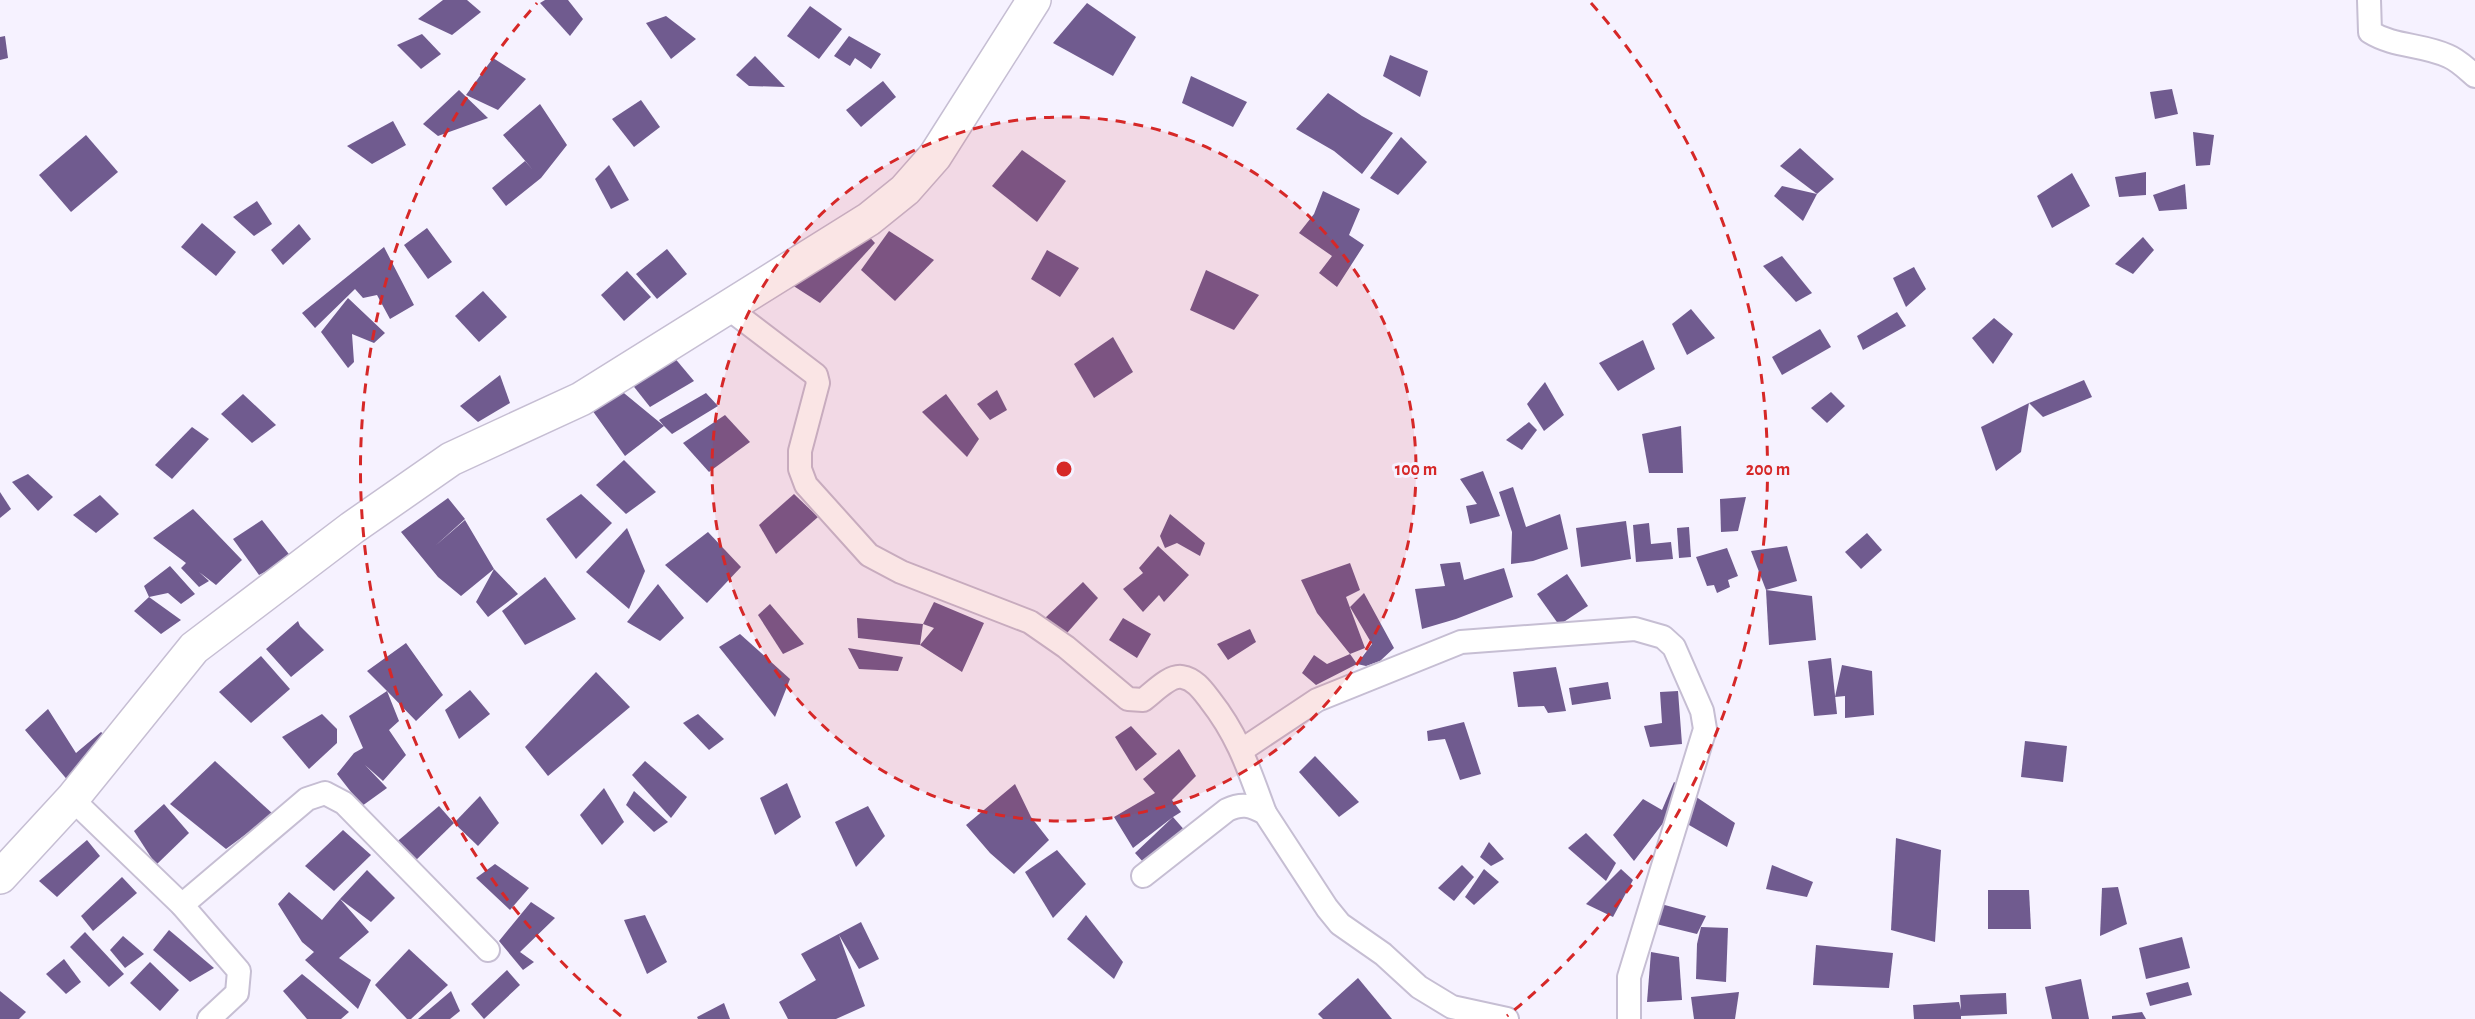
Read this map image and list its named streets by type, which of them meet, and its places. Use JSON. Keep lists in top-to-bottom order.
{
  "rings": ["100 m", "200 m"]
}
